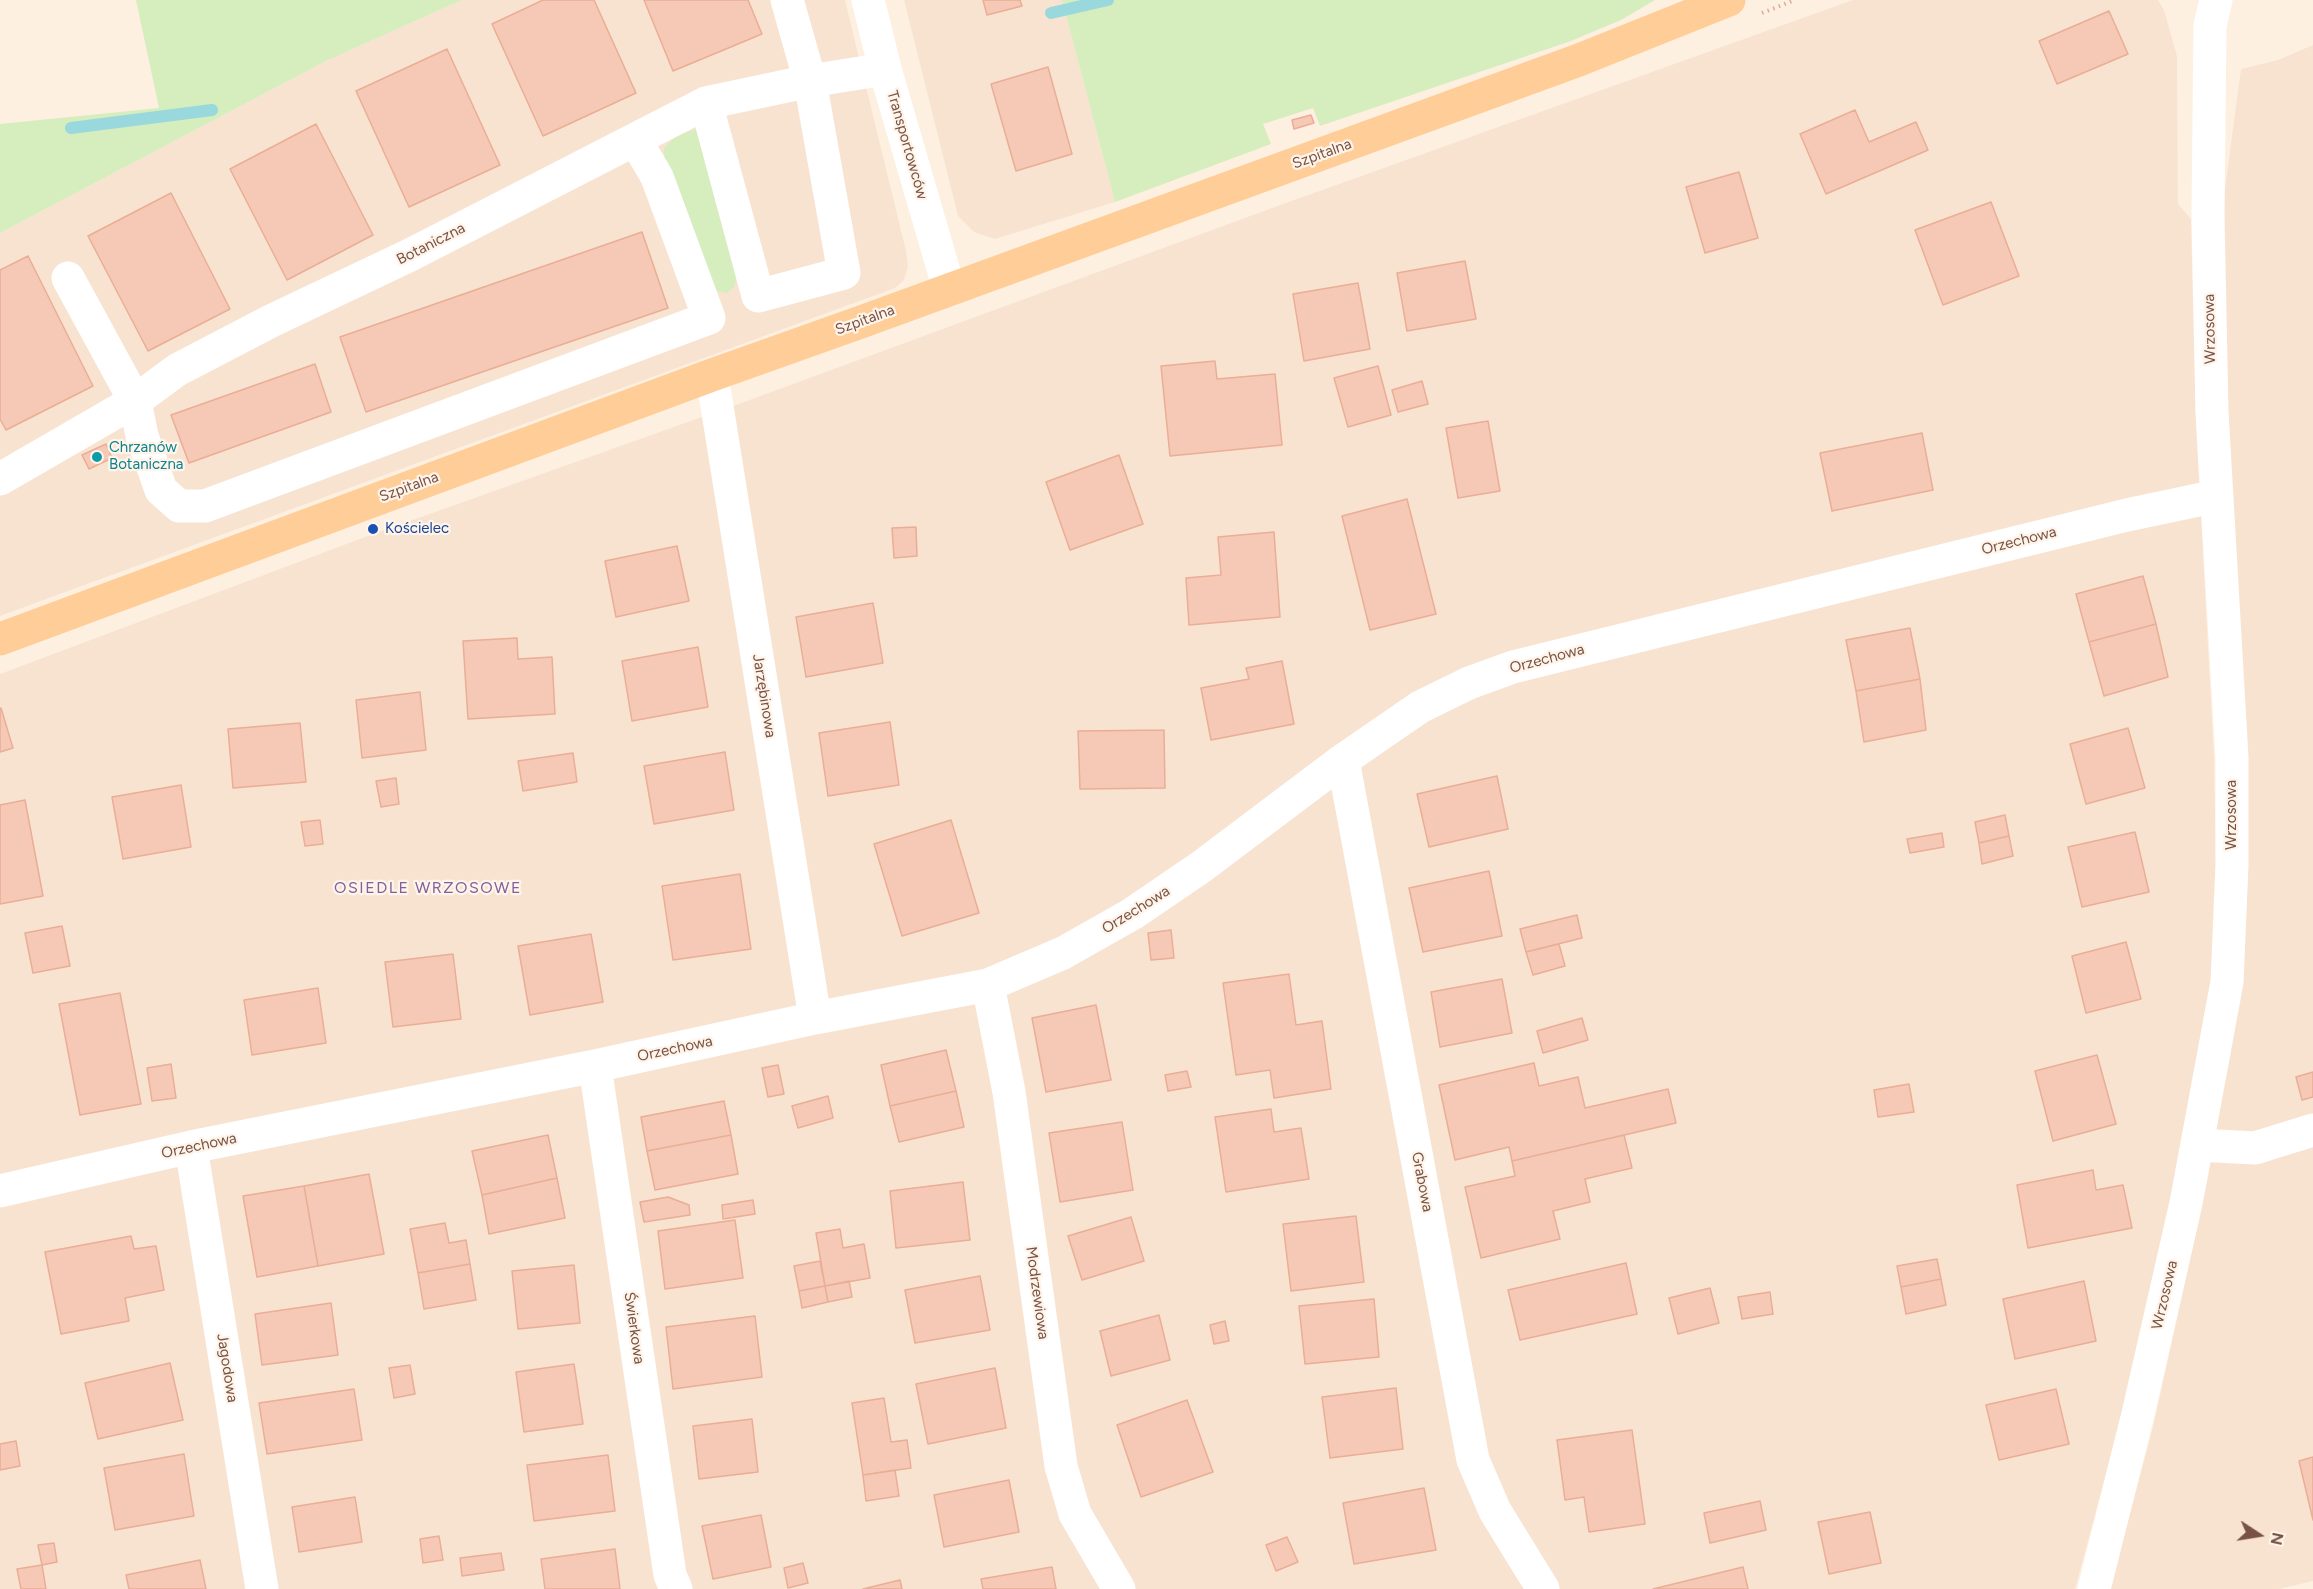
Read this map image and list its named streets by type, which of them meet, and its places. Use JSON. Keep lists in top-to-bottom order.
{
  "streets": {
    "main road": ["Szpitalna"],
    "street": [
      "Transportowców",
      "Botaniczna",
      "Wrzosowa",
      "Orzechowa",
      "Jarzębinowa",
      "Grabowa",
      "Modrzewiowa",
      "Świerkowa",
      "Jagodowa"
    ]
  },
  "crossings": [
    ["Transportowców", "Szpitalna"],
    ["Transportowców", "Botaniczna"],
    ["Szpitalna", "Jarzębinowa"],
    ["Wrzosowa", "Orzechowa"],
    ["Orzechowa", "Jarzębinowa"],
    ["Orzechowa", "Grabowa"],
    ["Orzechowa", "Modrzewiowa"],
    ["Orzechowa", "Świerkowa"],
    ["Orzechowa", "Jagodowa"]
  ],
  "districts": ["OSIEDLE WRZOSOWE"],
  "places": ["Chrzanów Botaniczna", "Kościelec"],
  "north": "right"
}
